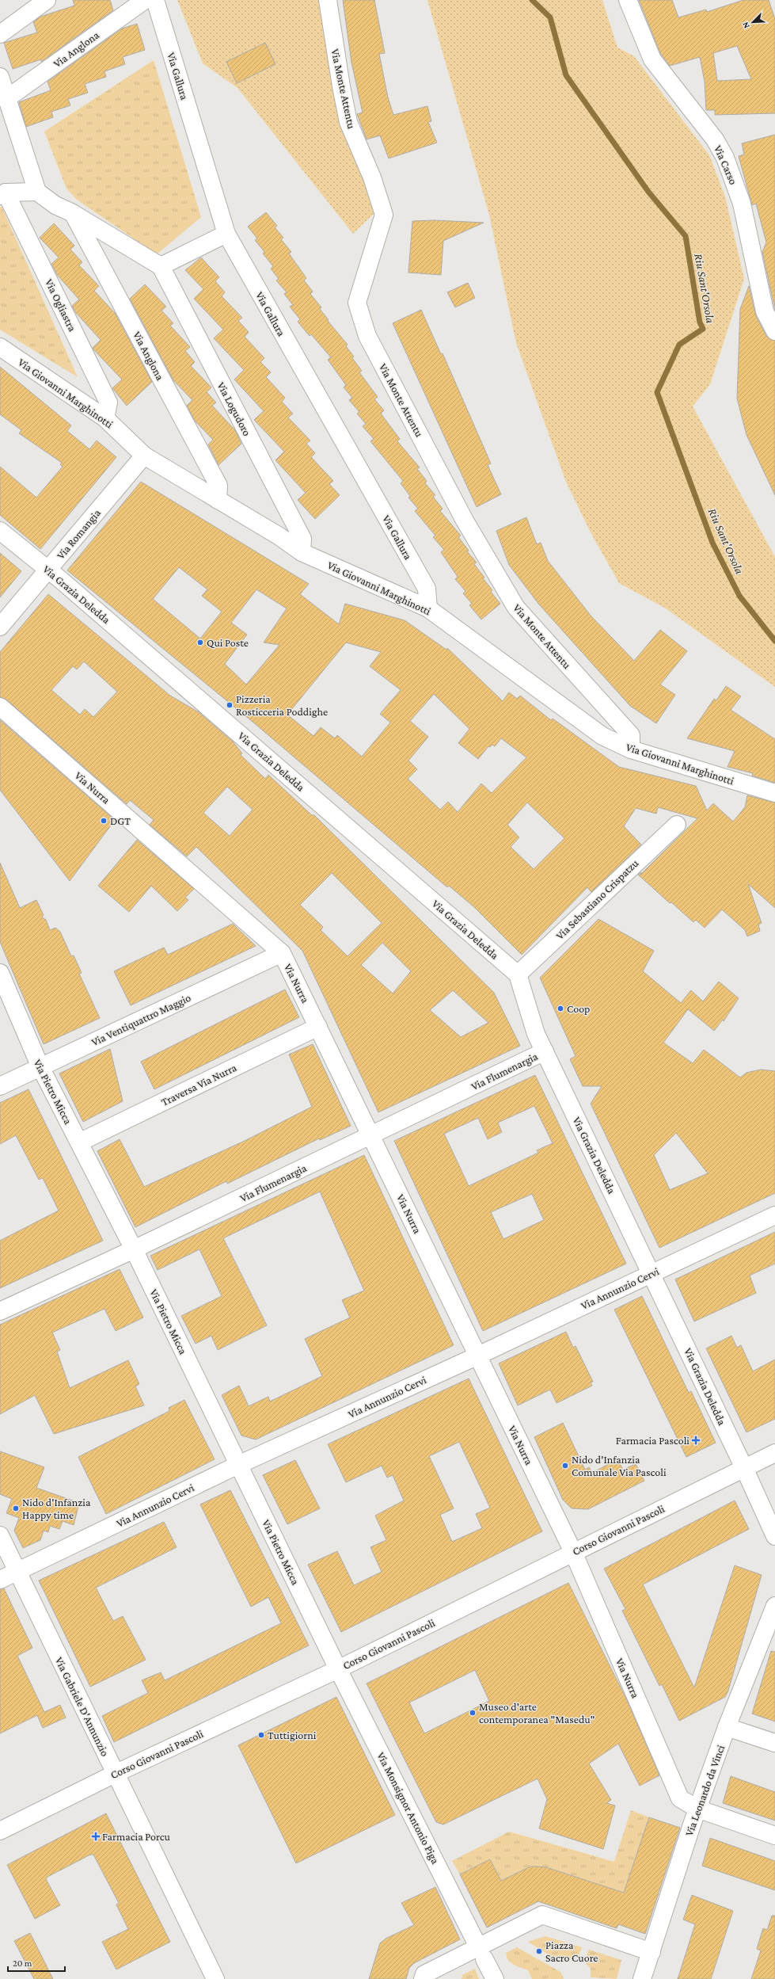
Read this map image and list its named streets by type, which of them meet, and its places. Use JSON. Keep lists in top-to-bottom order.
{
  "streets": {
    "street": [
      "Via Anglona",
      "Via Gallura",
      "Via Monte Attentu",
      "Via Carso",
      "Via Ogliastra",
      "Via Giovanni Marghinotti",
      "Via Logudoro",
      "Via Romangia",
      "Via Grazia Deledda",
      "Via Nurra",
      "Via Sebastiano Crispatzu",
      "Via Ventiquattro Maggio",
      "Via Flumenargia",
      "Traversa Via Nurra",
      "Via Pietro Micca",
      "Via Annunzio Cervi",
      "Corso Giovanni Pascoli",
      "Via Gabriele D'Annunzio",
      "Via Leonardo da Vinci",
      "Via Monsignor Antonio Piga"
    ]
  },
  "crossings": [
    ["Via Anglona", "Via Giovanni Marghinotti"],
    ["Via Gallura", "Via Giovanni Marghinotti"],
    ["Via Monte Attentu", "Via Giovanni Marghinotti"],
    ["Via Ogliastra", "Via Giovanni Marghinotti"],
    ["Via Giovanni Marghinotti", "Via Logudoro"],
    ["Via Giovanni Marghinotti", "Via Romangia"],
    ["Via Romangia", "Via Grazia Deledda"],
    ["Via Grazia Deledda", "Via Sebastiano Crispatzu"],
    ["Via Grazia Deledda", "Via Flumenargia"],
    ["Via Grazia Deledda", "Via Annunzio Cervi"],
    ["Via Grazia Deledda", "Corso Giovanni Pascoli"],
    ["Via Nurra", "Via Ventiquattro Maggio"],
    ["Via Nurra", "Via Flumenargia"],
    ["Via Nurra", "Traversa Via Nurra"],
    ["Via Nurra", "Via Annunzio Cervi"],
    ["Via Nurra", "Corso Giovanni Pascoli"],
    ["Via Nurra", "Via Leonardo da Vinci"],
    ["Via Ventiquattro Maggio", "Via Pietro Micca"],
    ["Via Flumenargia", "Via Pietro Micca"],
    ["Traversa Via Nurra", "Via Pietro Micca"],
    ["Via Pietro Micca", "Via Annunzio Cervi"],
    ["Via Pietro Micca", "Corso Giovanni Pascoli"],
    ["Via Pietro Micca", "Via Monsignor Antonio Piga"],
    ["Via Annunzio Cervi", "Via Gabriele D'Annunzio"],
    ["Corso Giovanni Pascoli", "Via Gabriele D'Annunzio"],
    ["Corso Giovanni Pascoli", "Via Monsignor Antonio Piga"]
  ],
  "water": ["Riu Sant'Orsola"],
  "places": {
    "other": [
      "Qui Poste",
      "Pizzeria Rosticceria Poddighe",
      "DGT",
      "Coop",
      "Nido d'Infanzia Comunale Via Pascoli",
      "Nido d'Infanzia Happy time",
      "Museo d'arte contemporanea \"Masedu\"",
      "Tuttigiorni",
      "Piazza Sacro Cuore"
    ],
    "health": ["Farmacia Pascoli", "Farmacia Porcu"]
  },
  "scale_bar": "20 m",
  "north": "bottom left"
}
